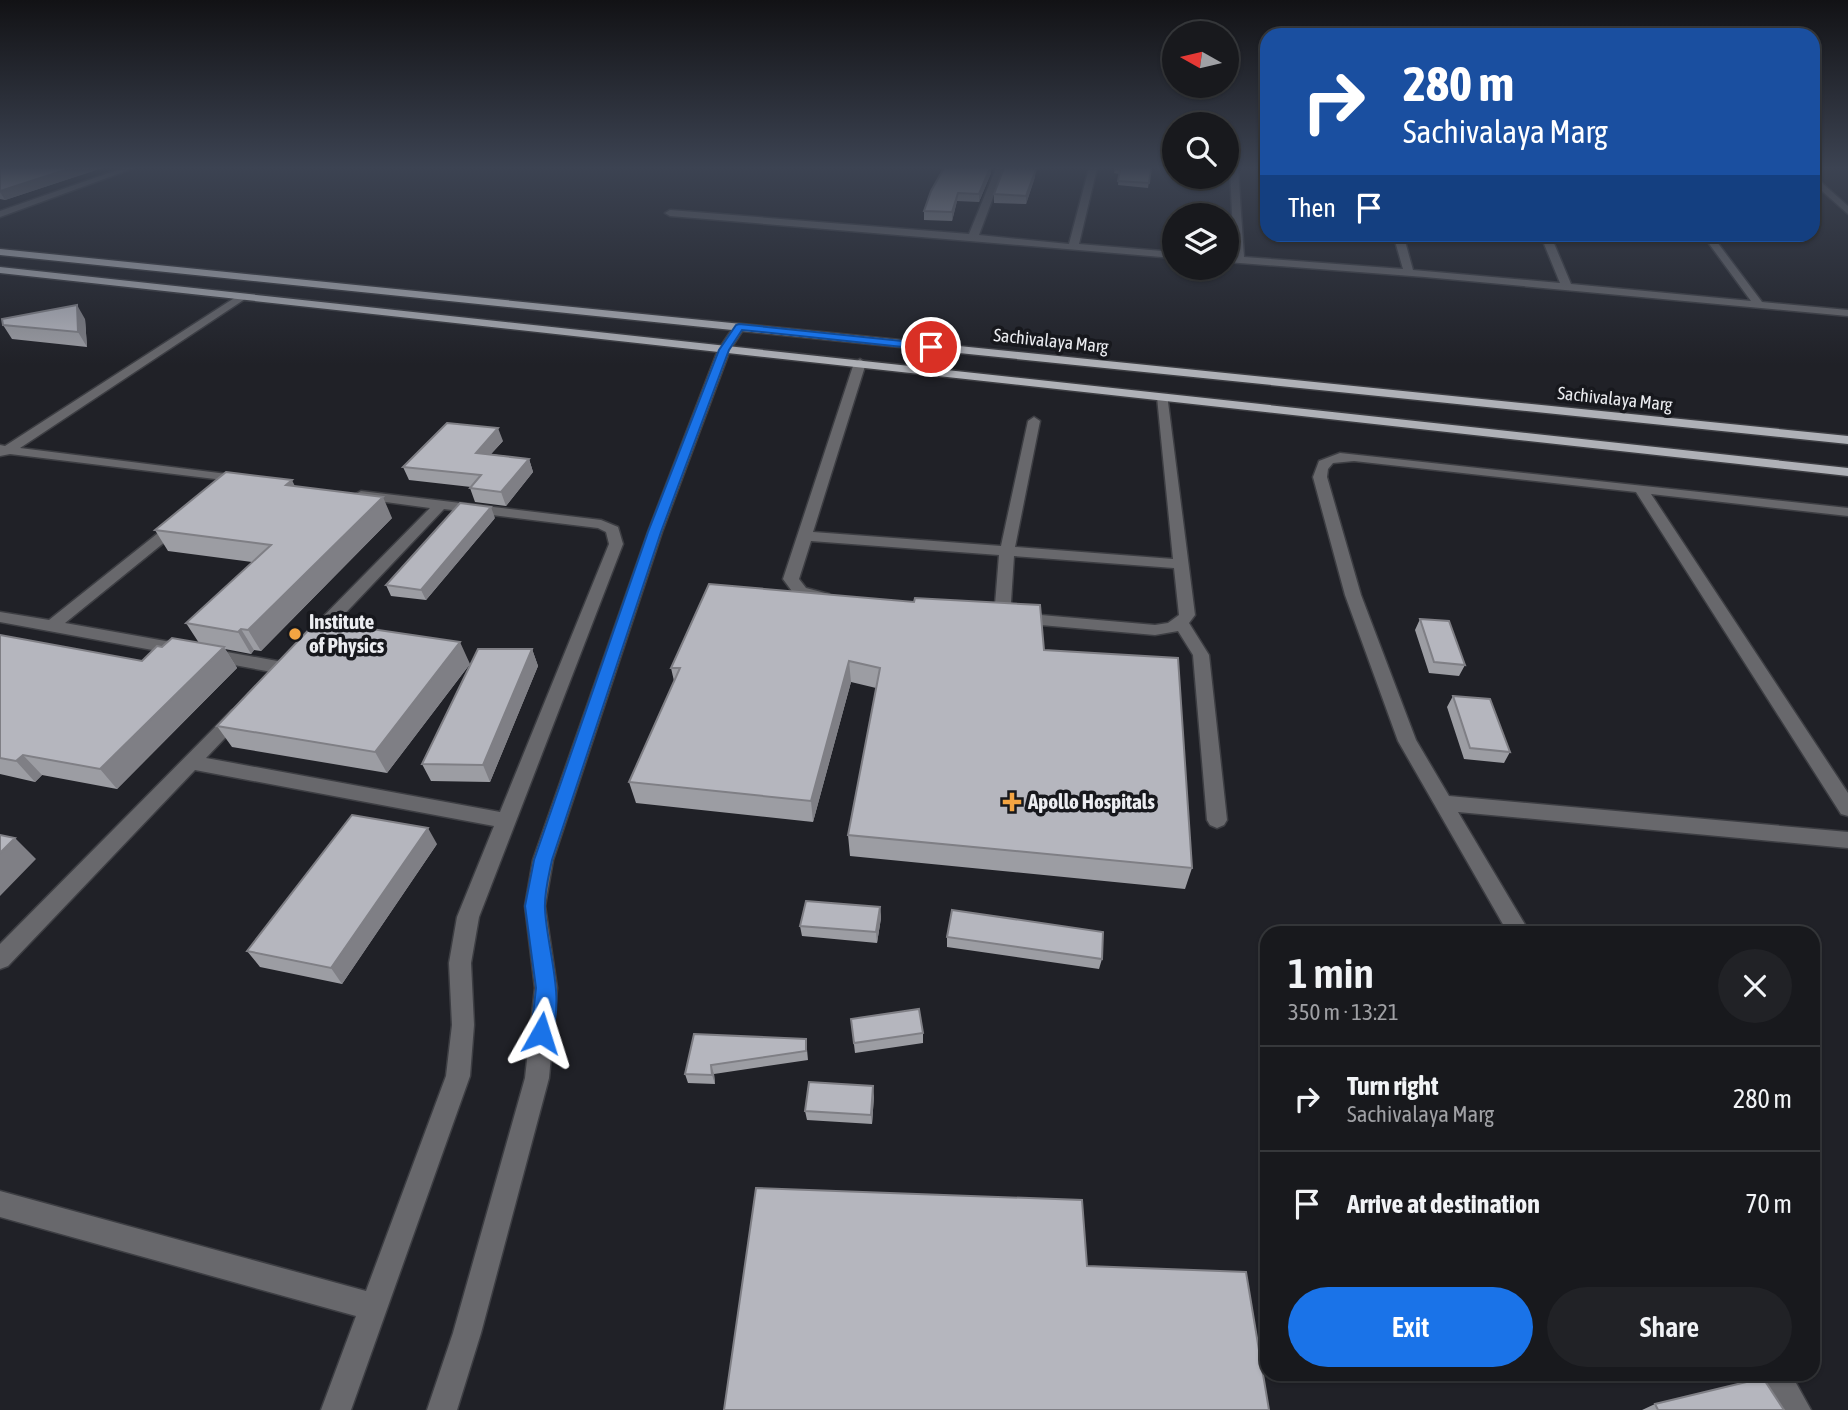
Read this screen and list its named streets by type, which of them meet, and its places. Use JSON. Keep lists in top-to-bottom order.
{
  "streets": {
    "main road": ["Sachivalaya Marg"]
  },
  "places": {
    "other": ["Institute of Physics"],
    "health": ["Apollo Hospitals"]
  },
  "north": "left",
  "page": {
    "turn": ["280 m", "Sachivalaya Marg"],
    "then": "Then",
    "heading": ["1 min", "350 m · 13:21"],
    "list": [
      {
        "name": "Turn right",
        "note": "Sachivalaya Marg",
        "value": "280 m"
      },
      {
        "name": "Arrive at destination",
        "value": "70 m"
      }
    ],
    "buttons": ["Exit", "Share"]
  }
}
